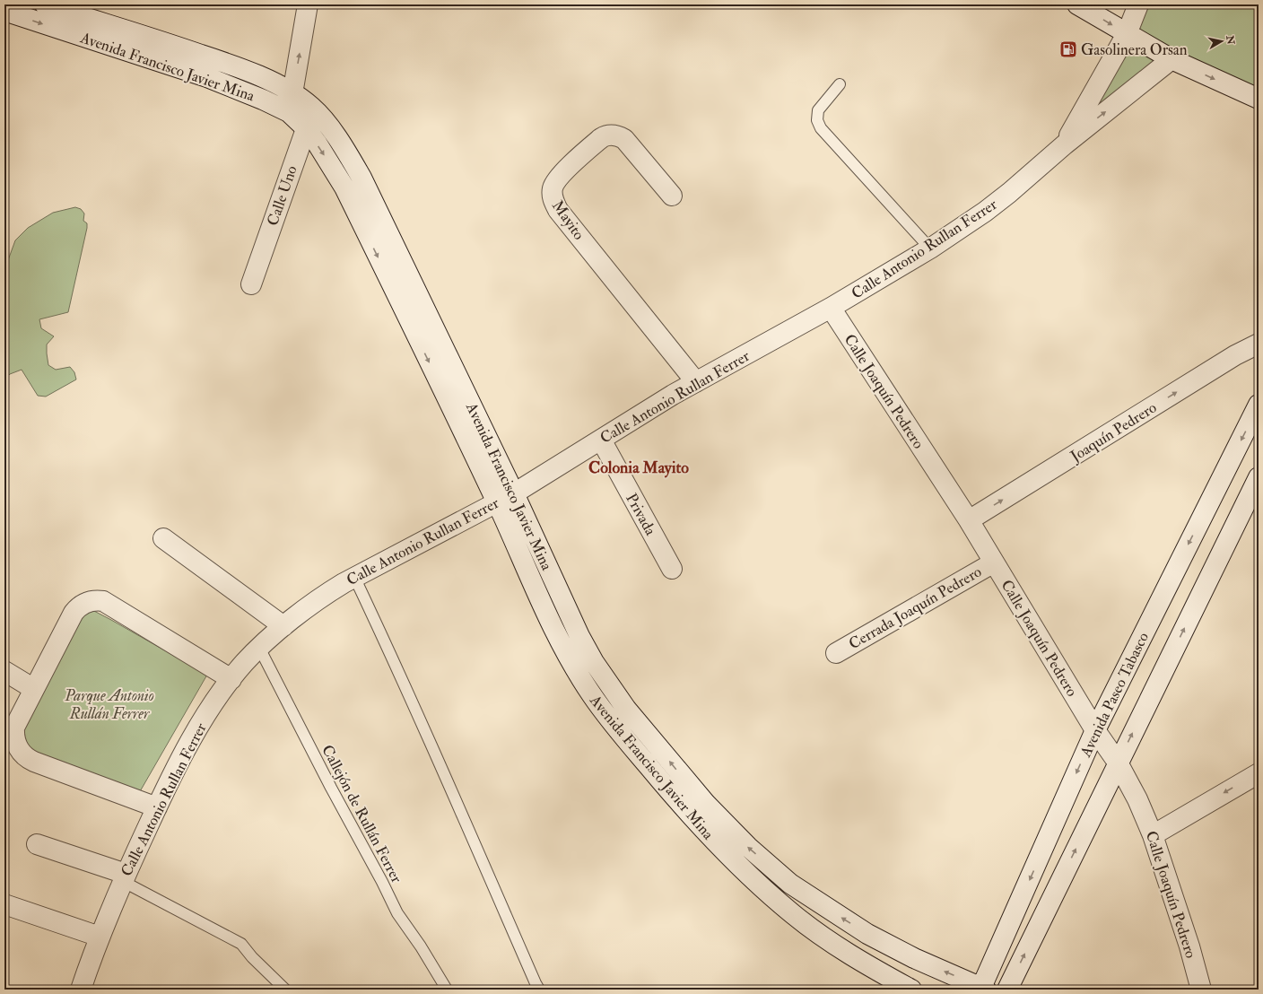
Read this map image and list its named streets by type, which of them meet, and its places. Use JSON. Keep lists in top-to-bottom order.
{
  "streets": {
    "street": [
      "Avenida Francisco Javier Mina",
      "Calle Uno",
      "Mayito",
      "Calle Antonio Rullan Ferrer",
      "Calle Joaquín Pedrero",
      "Joaquín Pedrero",
      "Privada",
      "Cerrada Joaquín Pedrero",
      "Avenida Paseo Tabasco"
    ],
    "lane": ["Callejón de Rullán Ferrer"]
  },
  "crossings": [
    ["Avenida Francisco Javier Mina", "Calle Uno"],
    ["Avenida Francisco Javier Mina", "Calle Antonio Rullan Ferrer"],
    ["Avenida Francisco Javier Mina", "Avenida Paseo Tabasco"],
    ["Mayito", "Calle Antonio Rullan Ferrer"],
    ["Calle Antonio Rullan Ferrer", "Calle Joaquín Pedrero"],
    ["Calle Antonio Rullan Ferrer", "Privada"],
    ["Calle Antonio Rullan Ferrer", "Callejón de Rullán Ferrer"],
    ["Calle Joaquín Pedrero", "Joaquín Pedrero"],
    ["Calle Joaquín Pedrero", "Cerrada Joaquín Pedrero"],
    ["Calle Joaquín Pedrero", "Avenida Paseo Tabasco"]
  ],
  "one_way": ["Joaquín Pedrero"],
  "districts": ["Colonia Mayito"],
  "parks": ["Parque Antonio Rullán Ferrer"],
  "places": {
    "fuel station": ["Gasolinera Orsan"]
  },
  "north": "right"
}
